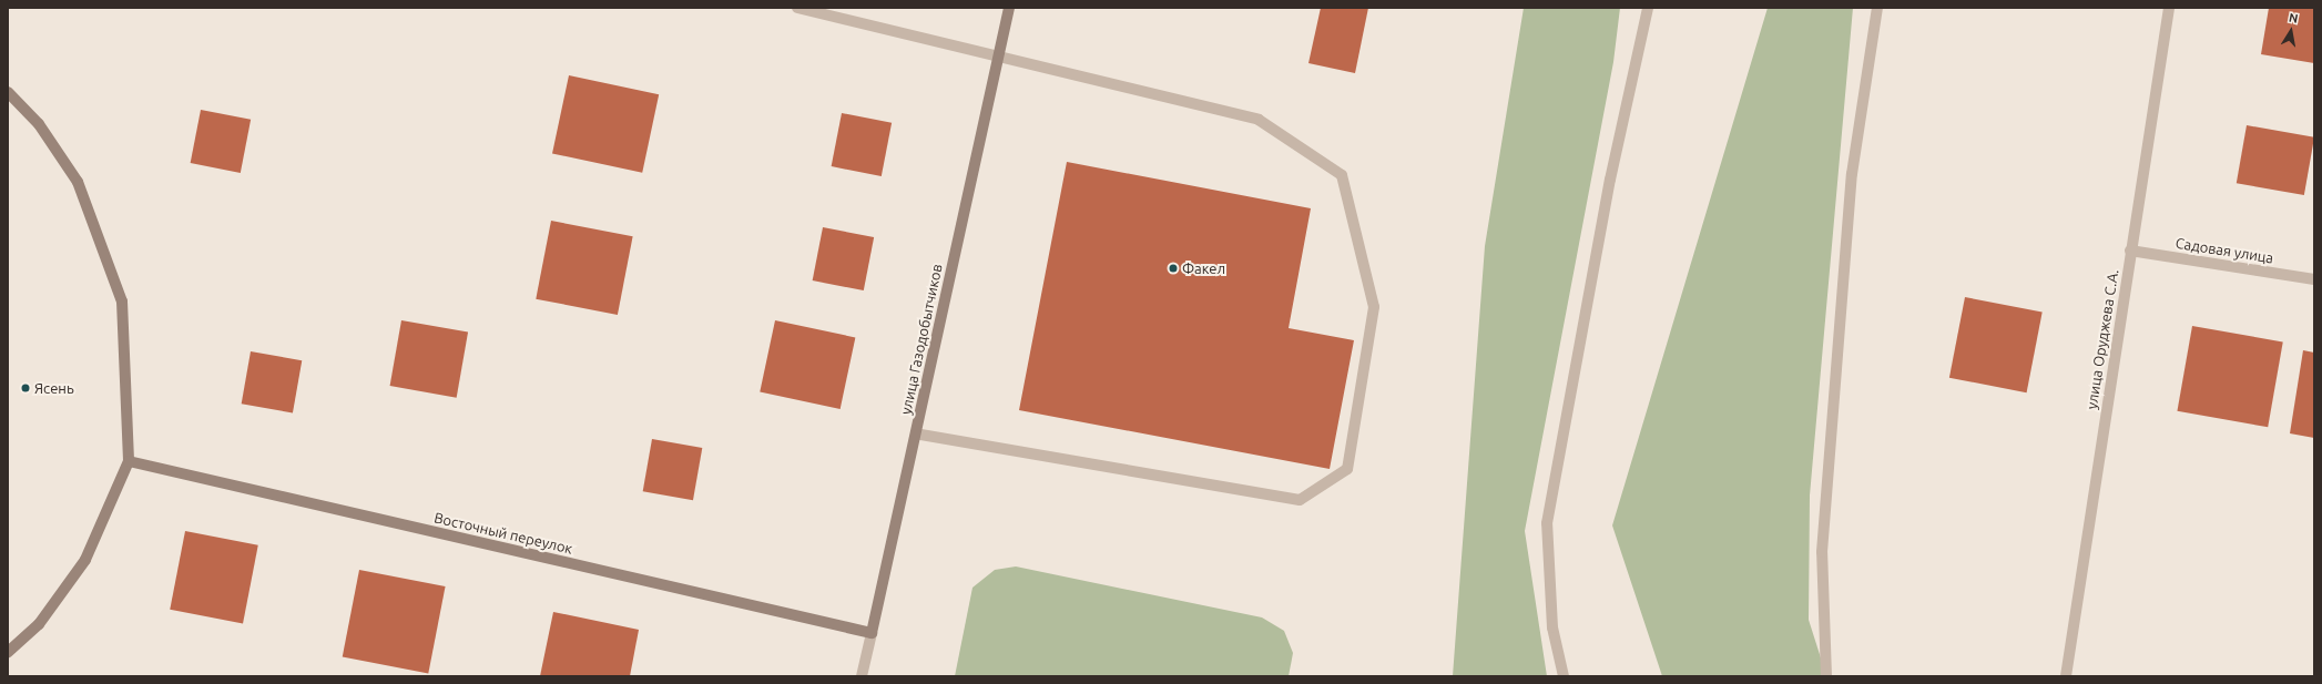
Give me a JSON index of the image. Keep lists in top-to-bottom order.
{
  "streets": {
    "street": [
      "Садовая улица",
      "улица Газодобытчиков",
      "улица Оруджева С.А.",
      "Восточный переулок"
    ]
  },
  "crossings": [
    ["Садовая улица", "улица Оруджева С.А."],
    ["улица Газодобытчиков", "Восточный переулок"]
  ],
  "places": ["Факел", "Ясень"],
  "north": "top"
}
